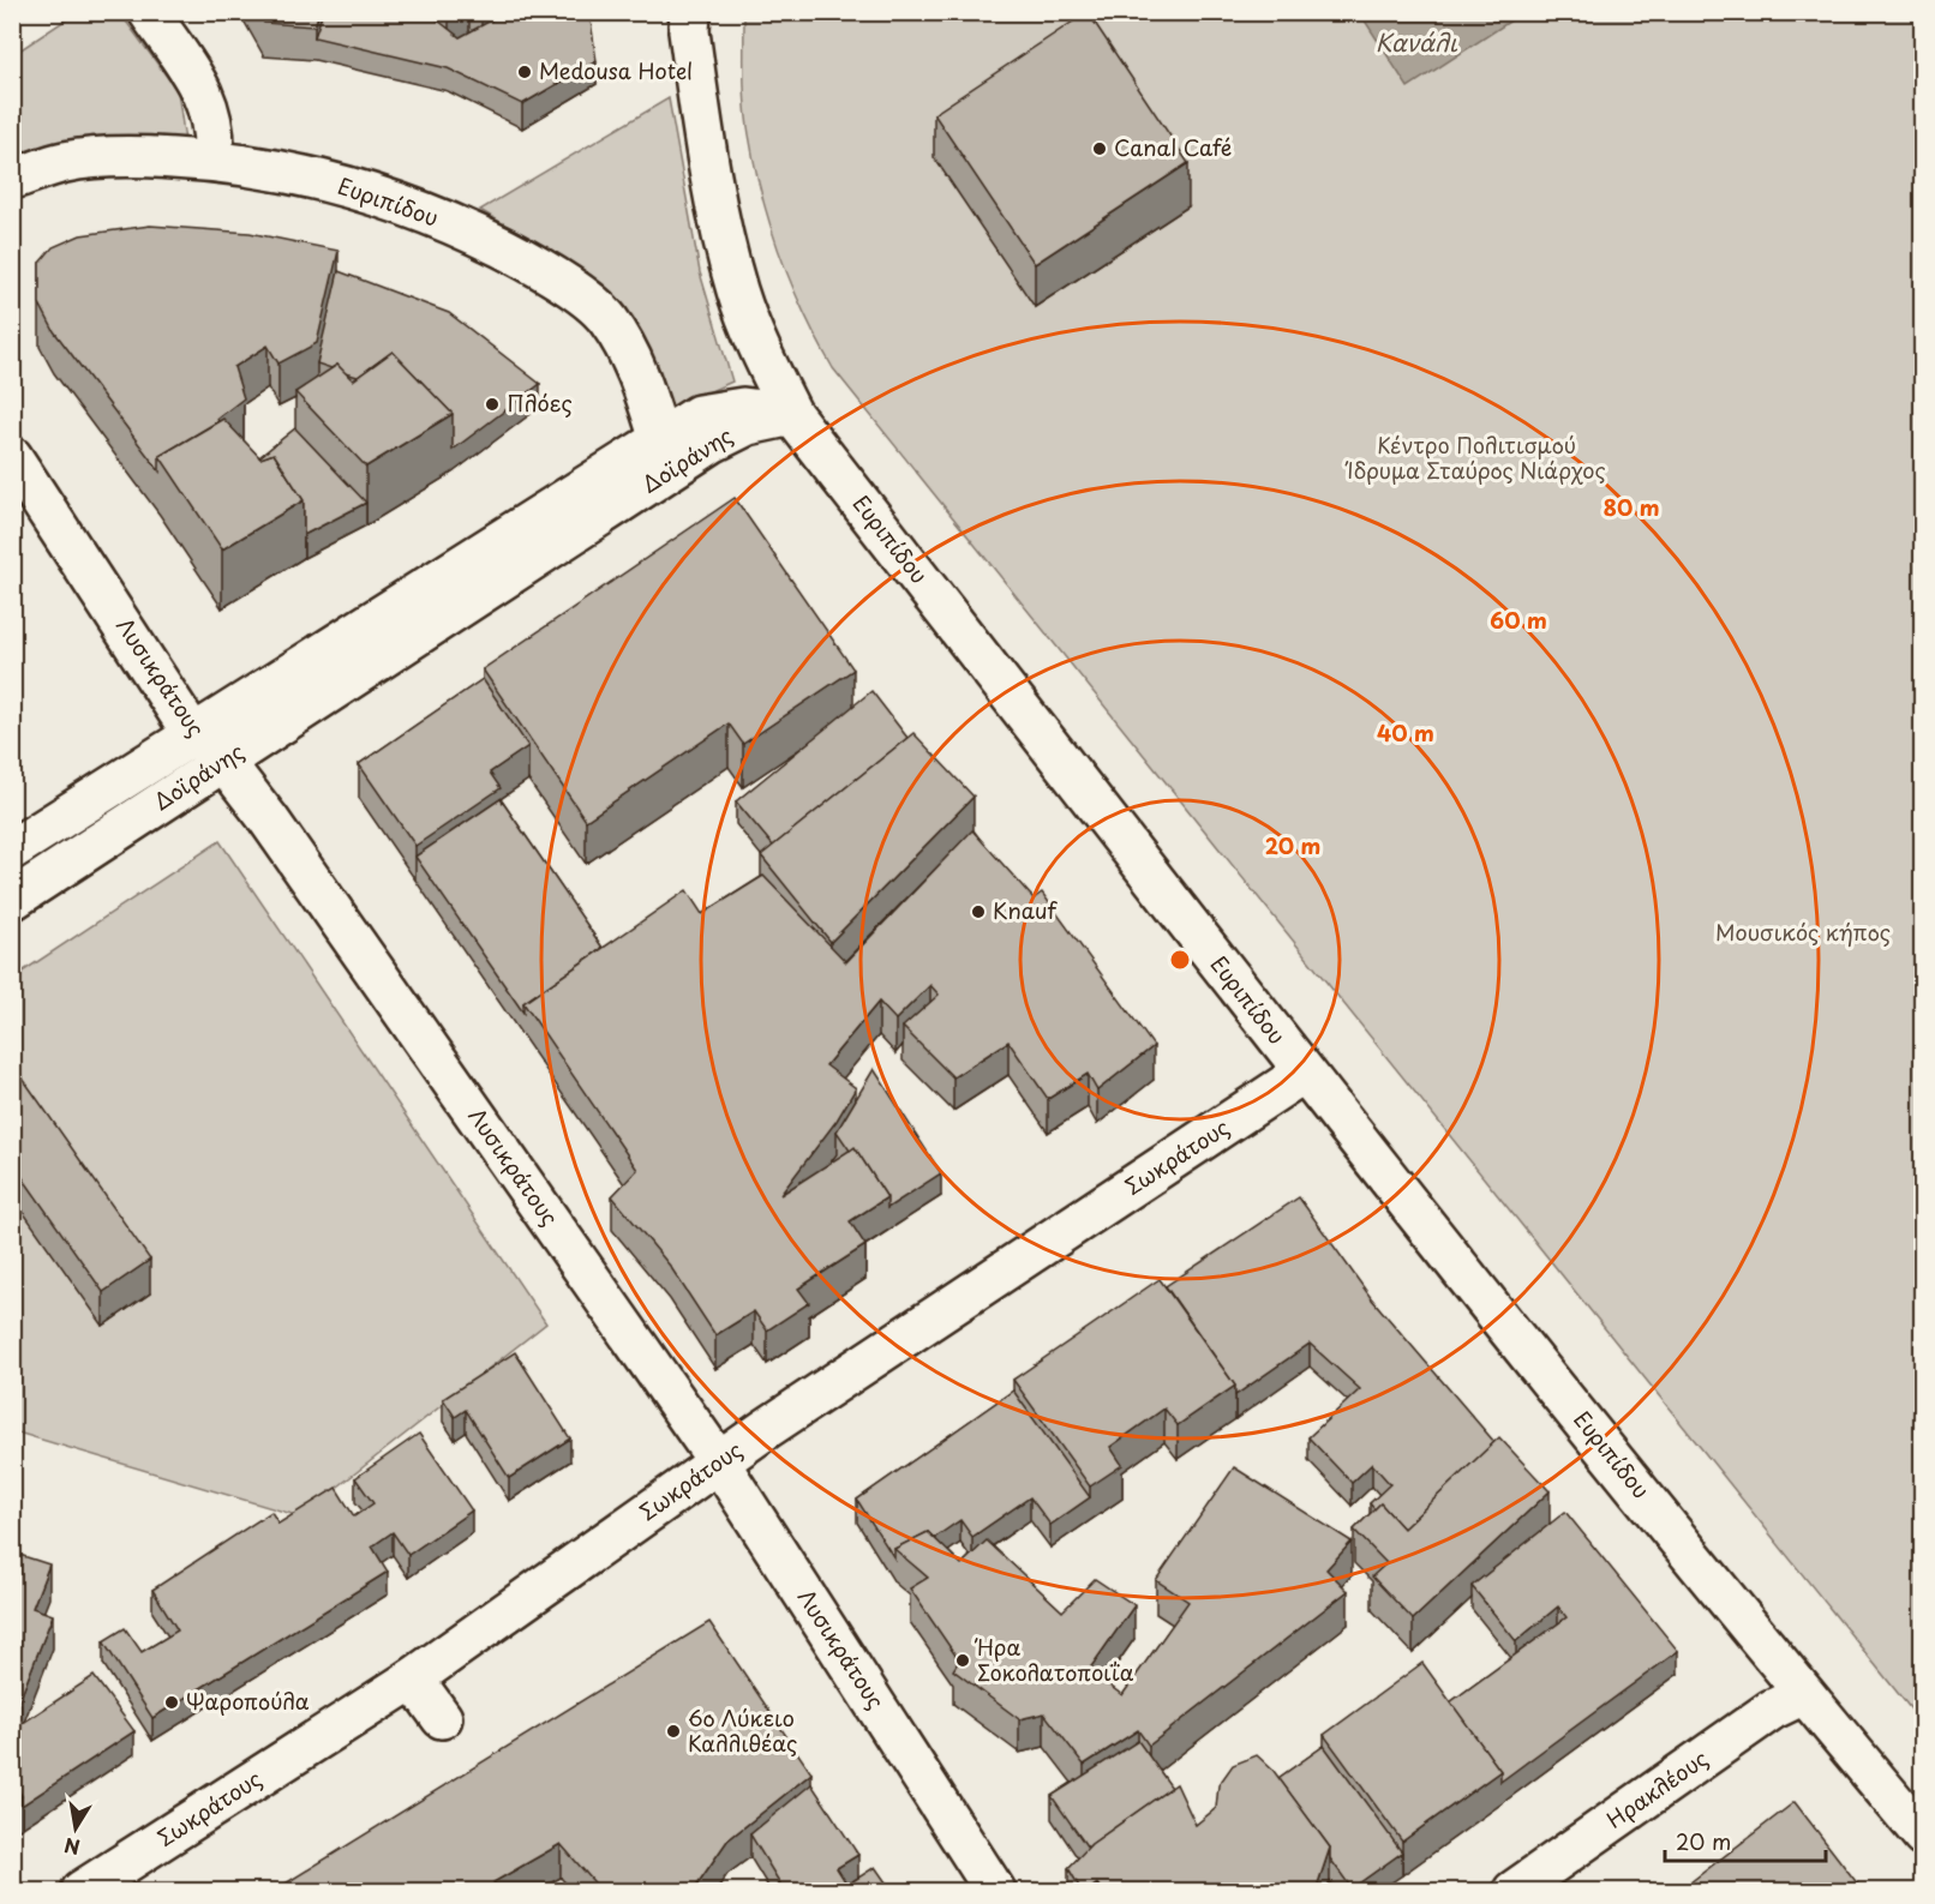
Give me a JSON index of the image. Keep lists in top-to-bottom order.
{
  "streets": {
    "street": [
      "Ευριπίδου",
      "Δοϊράνης",
      "Λυσικράτους",
      "Σωκράτους",
      "Ηρακλέους"
    ]
  },
  "crossings": [
    ["Ευριπίδου", "Δοϊράνης"],
    ["Ευριπίδου", "Σωκράτους"],
    ["Ευριπίδου", "Ηρακλέους"],
    ["Δοϊράνης", "Λυσικράτους"],
    ["Λυσικράτους", "Σωκράτους"]
  ],
  "water": ["Κανάλι"],
  "parks": ["Κέντρο Πολιτισμού Ίδρυμα Σταύρος Νιάρχος", "Μουσικός κήπος"],
  "places": [
    "Medousa Hotel",
    "Canal Café",
    "Πλόες",
    "Knauf",
    "Ήρα Σοκολατοποιΐα",
    "Ψαροπούλα",
    "6ο Λύκειο Καλλιθέας"
  ],
  "scale_bar": "20 m",
  "north": "bottom",
  "rings": [
    "80 m",
    "60 m",
    "40 m",
    "20 m"
  ]
}
